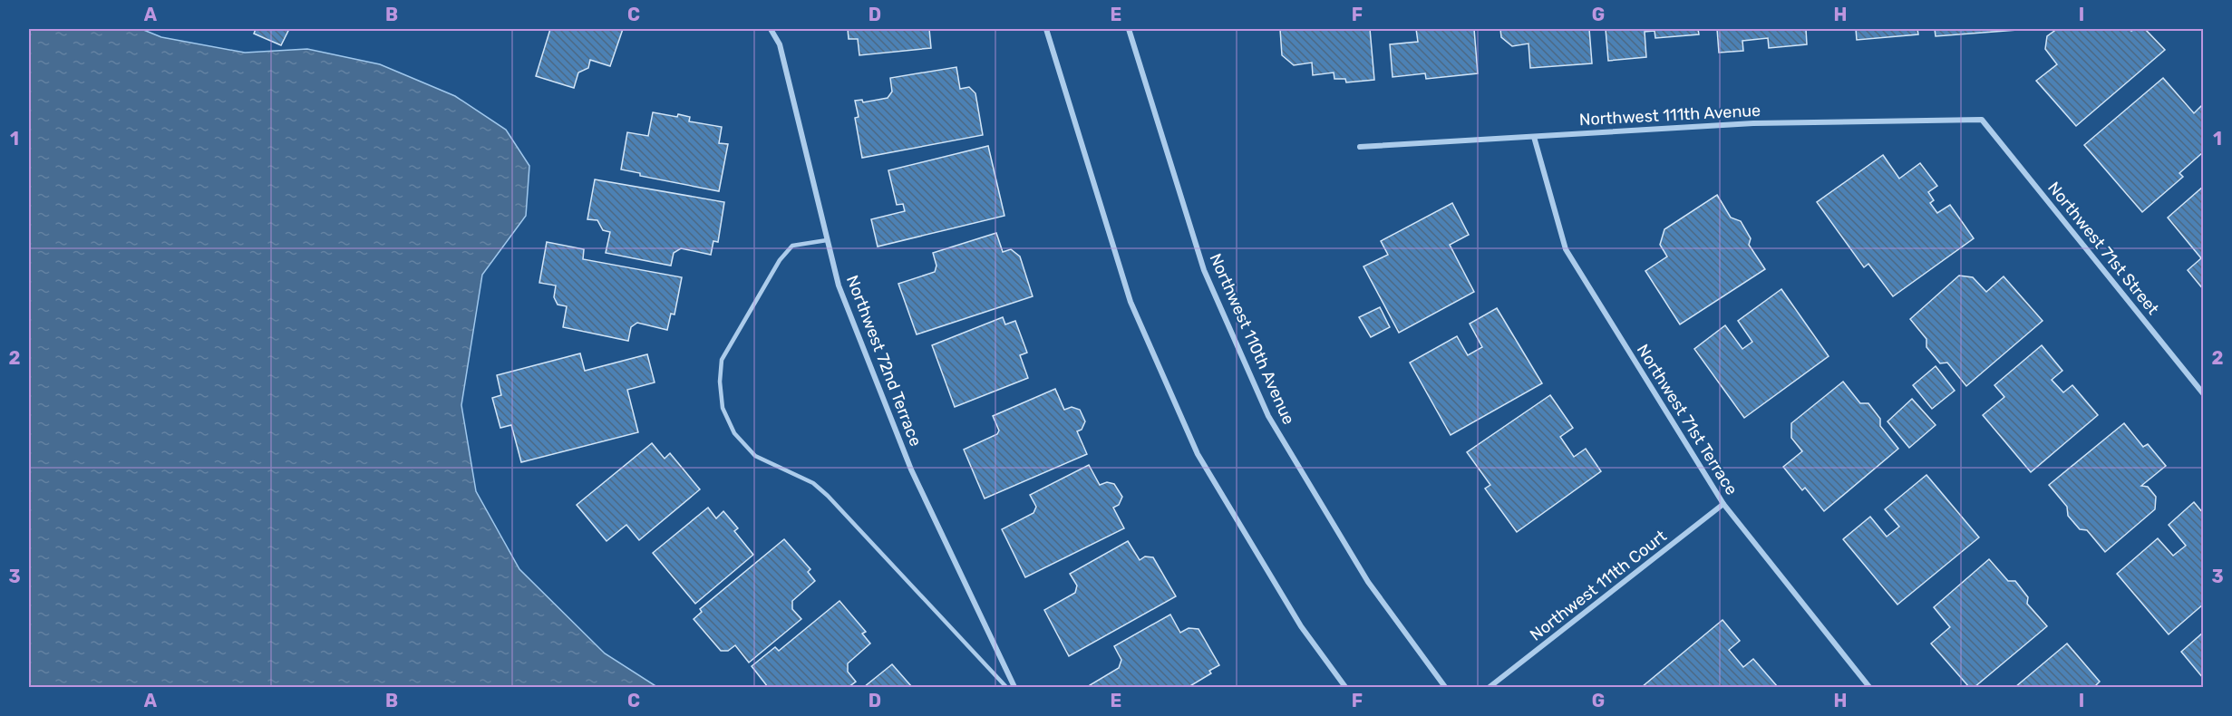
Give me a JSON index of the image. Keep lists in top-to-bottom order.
{
  "streets": {
    "street": [
      "Northwest 111th Avenue",
      "Northwest 71st Street",
      "Northwest 110th Avenue",
      "Northwest 72nd Terrace",
      "Northwest 71st Terrace",
      "Northwest 111th Court"
    ]
  },
  "crossings": [
    ["Northwest 111th Avenue", "Northwest 71st Street"],
    ["Northwest 111th Avenue", "Northwest 71st Terrace"],
    ["Northwest 71st Terrace", "Northwest 111th Court"]
  ],
  "grid": {
    "columns": [
      "A",
      "B",
      "C",
      "D",
      "E",
      "F",
      "G",
      "H",
      "I"
    ],
    "rows": ["1", "2", "3"]
  }
}
